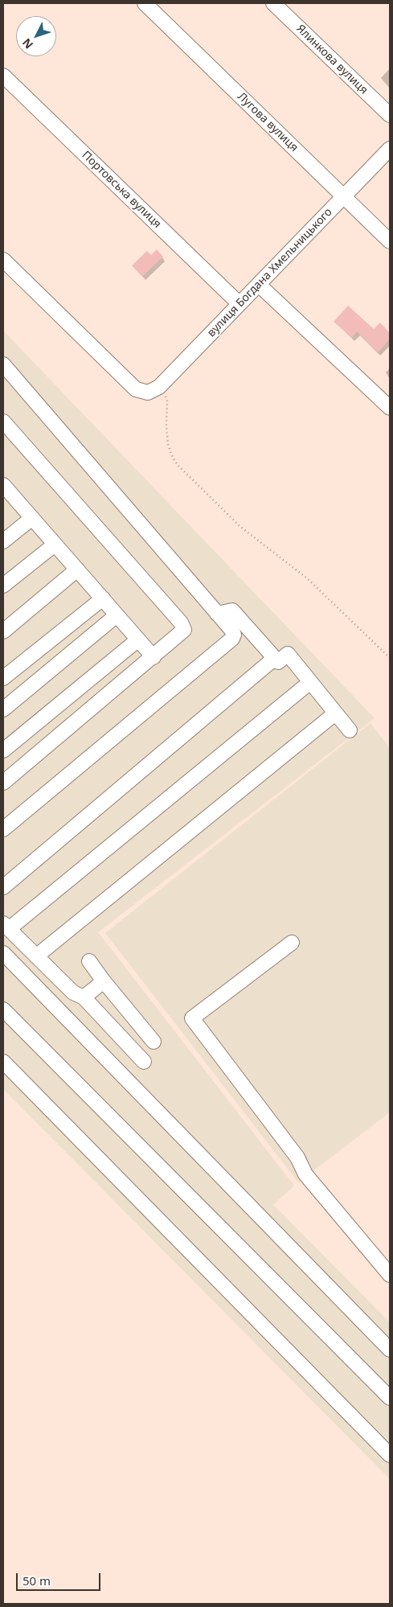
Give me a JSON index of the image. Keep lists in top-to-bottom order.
{
  "streets": {
    "street": [
      "Ялинкова вулиця",
      "Лугова вулиця",
      "Портовська вулиця",
      "вулиця Богдана Хмельницького"
    ]
  },
  "crossings": [
    ["Лугова вулиця", "вулиця Богдана Хмельницького"],
    ["Портовська вулиця", "вулиця Богдана Хмельницького"]
  ],
  "scale_bar": "50 m",
  "north": "bottom left"
}
